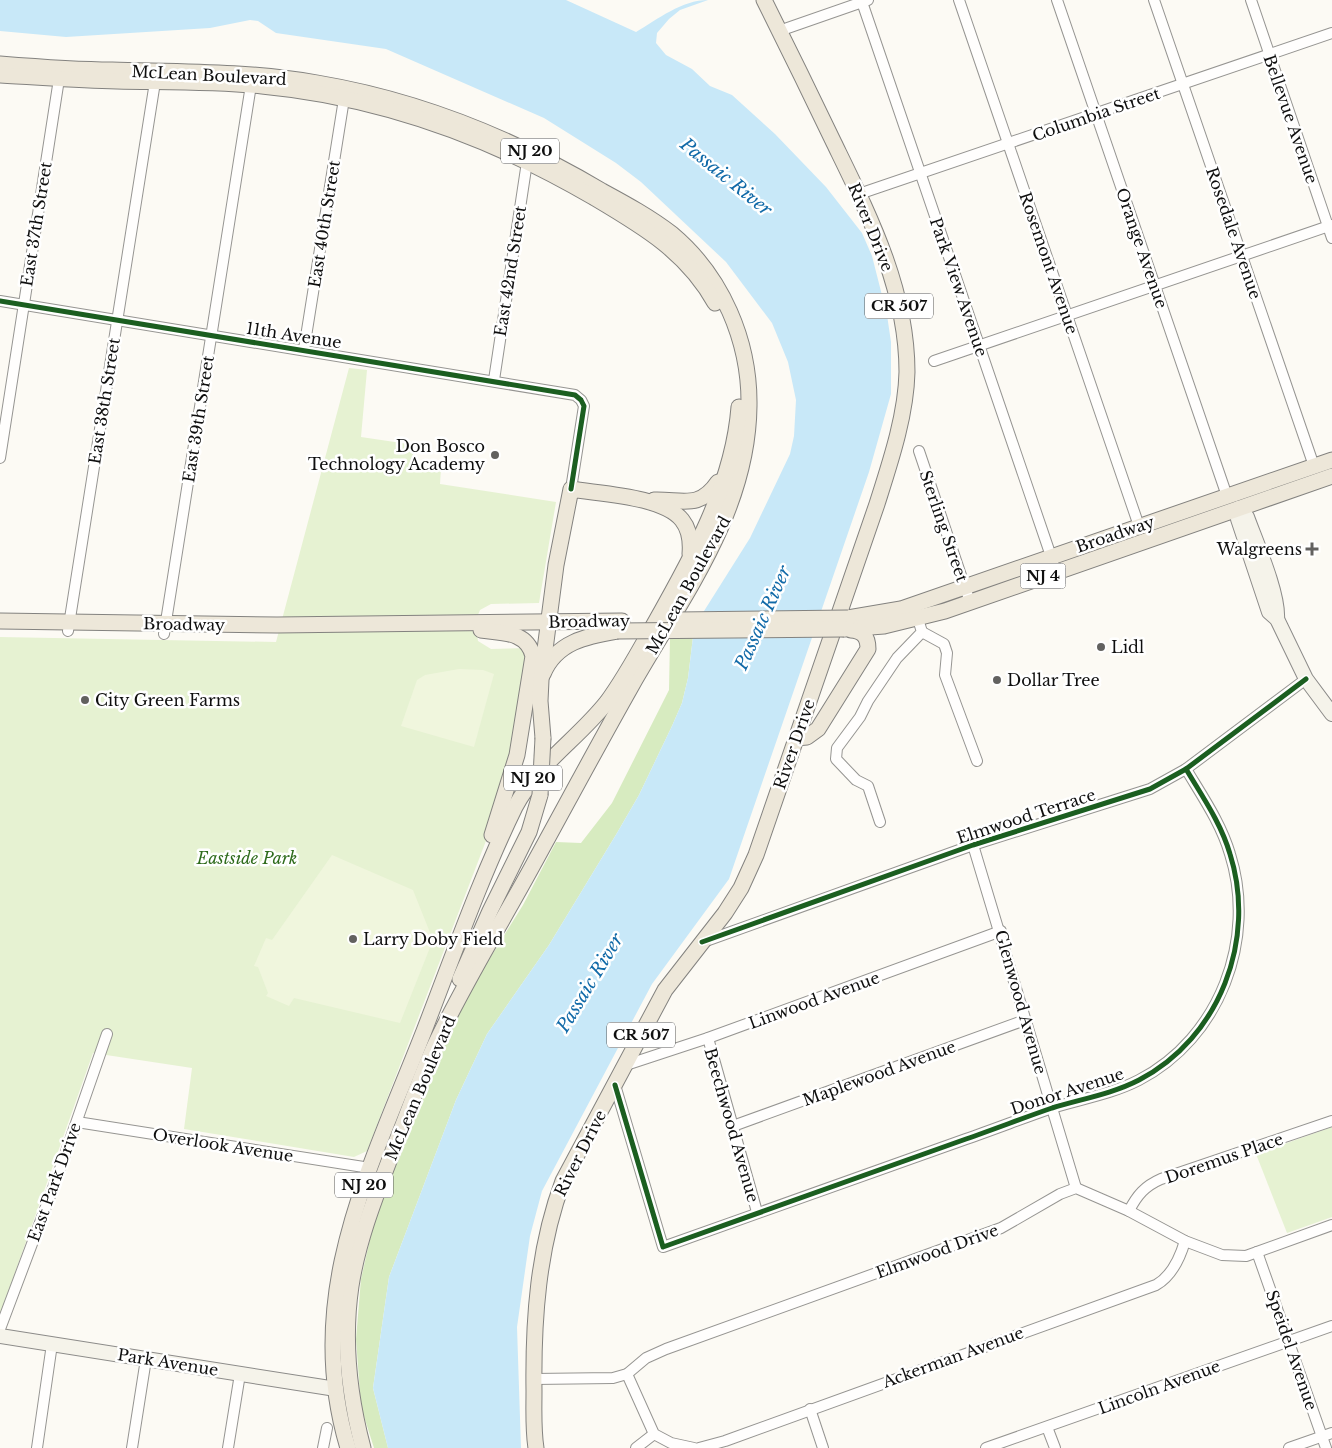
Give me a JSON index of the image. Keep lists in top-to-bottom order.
{
  "streets": {
    "main road": [
      "McLean Boulevard",
      "NJ 20",
      "River Drive",
      "CR 507",
      "Broadway",
      "NJ 4"
    ],
    "street": [
      "Columbia Street",
      "Bellevue Avenue",
      "East 37th Street",
      "East 40th Street",
      "Rosedale Avenue",
      "Orange Avenue",
      "Rosemont Avenue",
      "East 42nd Street",
      "Park View Avenue",
      "11th Avenue",
      "East 38th Street",
      "East 39th Street",
      "Sterling Street",
      "Elmwood Terrace",
      "Linwood Avenue",
      "Glenwood Avenue",
      "Maplewood Avenue",
      "Donor Avenue",
      "Beechwood Avenue",
      "Overlook Avenue",
      "Doremus Place",
      "East Park Drive",
      "Elmwood Drive",
      "Speidel Avenue",
      "Ackerman Avenue",
      "Park Avenue",
      "Lincoln Avenue"
    ]
  },
  "crossings": [
    ["McLean Boulevard", "East 37th Street"],
    ["McLean Boulevard", "East 40th Street"],
    ["McLean Boulevard", "East 42nd Street"],
    ["McLean Boulevard", "East 38th Street"],
    ["McLean Boulevard", "East 39th Street"],
    ["McLean Boulevard", "Overlook Avenue"],
    ["McLean Boulevard", "Park Avenue"],
    ["Columbia Street", "Bellevue Avenue"],
    ["Columbia Street", "River Drive"],
    ["Columbia Street", "Rosedale Avenue"],
    ["Columbia Street", "Orange Avenue"],
    ["Columbia Street", "Rosemont Avenue"],
    ["Columbia Street", "Park View Avenue"],
    ["East 37th Street", "11th Avenue"],
    ["East 40th Street", "11th Avenue"],
    ["River Drive", "CR 507"],
    ["River Drive", "Elmwood Terrace"],
    ["River Drive", "Linwood Avenue"],
    ["River Drive", "Donor Avenue"],
    ["River Drive", "Elmwood Drive"],
    ["Rosedale Avenue", "Broadway"],
    ["Orange Avenue", "Broadway"],
    ["Rosemont Avenue", "Broadway"],
    ["East 42nd Street", "11th Avenue"],
    ["Park View Avenue", "Broadway"],
    ["11th Avenue", "East 38th Street"],
    ["11th Avenue", "East 39th Street"],
    ["East 38th Street", "Broadway"],
    ["East 39th Street", "Broadway"],
    ["Sterling Street", "Broadway"],
    ["Elmwood Terrace", "Glenwood Avenue"],
    ["Elmwood Terrace", "Donor Avenue"],
    ["Linwood Avenue", "Glenwood Avenue"],
    ["Linwood Avenue", "Beechwood Avenue"],
    ["Glenwood Avenue", "Maplewood Avenue"],
    ["Glenwood Avenue", "Donor Avenue"],
    ["Glenwood Avenue", "Elmwood Drive"],
    ["Maplewood Avenue", "Beechwood Avenue"],
    ["Donor Avenue", "Beechwood Avenue"],
    ["Overlook Avenue", "East Park Drive"],
    ["Speidel Avenue", "Lincoln Avenue"]
  ],
  "water": ["Passaic River"],
  "parks": ["Eastside Park"],
  "places": {
    "other": [
      "Don Bosco Technology Academy",
      "Lidl",
      "Dollar Tree",
      "City Green Farms",
      "Larry Doby Field"
    ],
    "health": ["Walgreens"]
  }
}
